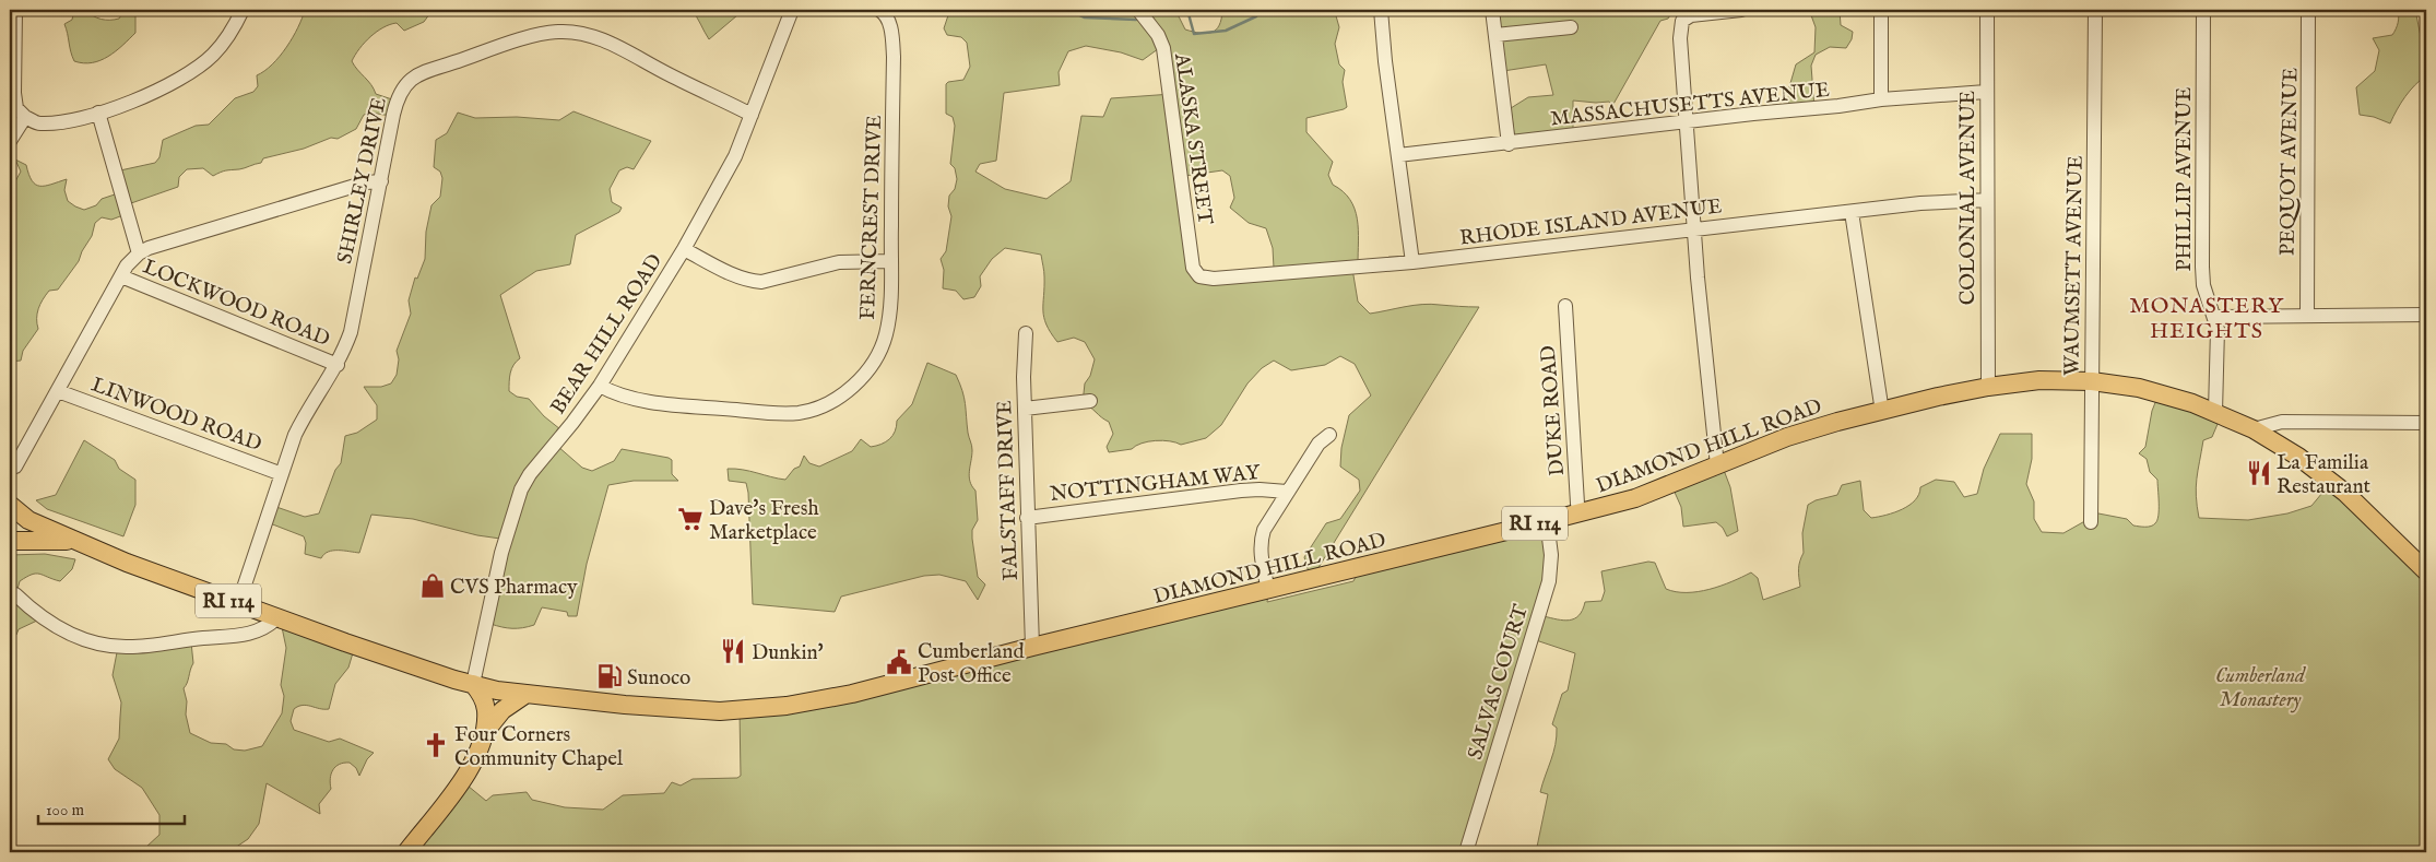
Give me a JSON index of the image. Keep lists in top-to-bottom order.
{
  "streets": {
    "main road": ["DIAMOND HILL ROAD", "RI 114"],
    "street": [
      "MASSACHUSETTS AVENUE",
      "ALASKA STREET",
      "PEQUOT AVENUE",
      "PHILLIP AVENUE",
      "SHIRLEY DRIVE",
      "COLONIAL AVENUE",
      "FERNCREST DRIVE",
      "RHODE ISLAND AVENUE",
      "WAUMSETT AVENUE",
      "LOCKWOOD ROAD",
      "BEAR HILL ROAD",
      "DUKE ROAD",
      "LINWOOD ROAD",
      "NOTTINGHAM WAY",
      "FALSTAFF DRIVE",
      "SALVAS COURT"
    ]
  },
  "crossings": [
    ["MASSACHUSETTS AVENUE", "COLONIAL AVENUE"],
    ["ALASKA STREET", "RHODE ISLAND AVENUE"],
    ["PHILLIP AVENUE", "DIAMOND HILL ROAD"],
    ["SHIRLEY DRIVE", "LOCKWOOD ROAD"],
    ["SHIRLEY DRIVE", "BEAR HILL ROAD"],
    ["SHIRLEY DRIVE", "LINWOOD ROAD"],
    ["SHIRLEY DRIVE", "DIAMOND HILL ROAD"],
    ["COLONIAL AVENUE", "RHODE ISLAND AVENUE"],
    ["COLONIAL AVENUE", "DIAMOND HILL ROAD"],
    ["FERNCREST DRIVE", "BEAR HILL ROAD"],
    ["WAUMSETT AVENUE", "DIAMOND HILL ROAD"],
    ["BEAR HILL ROAD", "DIAMOND HILL ROAD"],
    ["DUKE ROAD", "DIAMOND HILL ROAD"],
    ["DIAMOND HILL ROAD", "FALSTAFF DRIVE"],
    ["DIAMOND HILL ROAD", "SALVAS COURT"],
    ["NOTTINGHAM WAY", "FALSTAFF DRIVE"]
  ],
  "districts": ["MONASTERY HEIGHTS"],
  "parks": ["Cumberland Monastery"],
  "places": {
    "restaurant": ["La Familia Restaurant", "Dunkin'"],
    "supermarket": ["Dave's Fresh Marketplace"],
    "shop": ["CVS Pharmacy"],
    "public building": ["Cumberland Post Office"],
    "fuel station": ["Sunoco"],
    "church": ["Four Corners Community Chapel"]
  },
  "scale_bar": "100 m"
}
